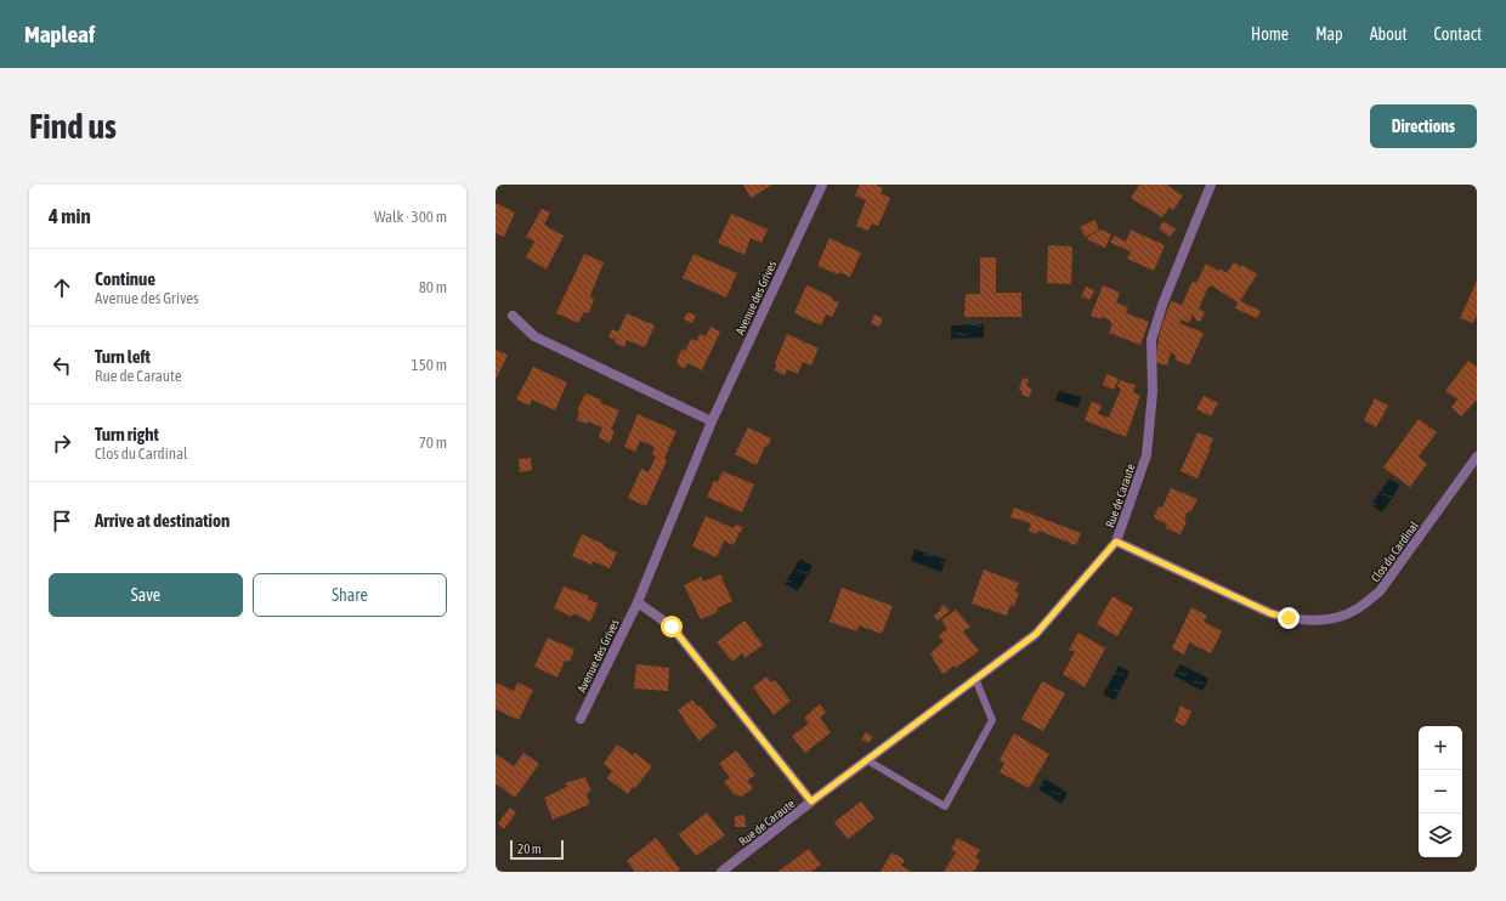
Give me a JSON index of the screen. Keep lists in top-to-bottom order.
{
  "streets": {
    "street": ["Avenue des Grives", "Rue de Caraute", "Clos du Cardinal"]
  },
  "crossings": [
    ["Rue de Caraute", "Clos du Cardinal"]
  ],
  "scale_bar": "20 m",
  "page": {
    "header": "Mapleaf",
    "nav": [
      "Home",
      "Map",
      "About",
      "Contact"
    ],
    "buttons": [
      "Directions",
      ["Save", "Share"]
    ],
    "title": "Find us",
    "heading": ["4 min", "Walk · 300 m"],
    "list": [
      ["Continue", "Avenue des Grives", "80 m"],
      ["Turn left", "Rue de Caraute", "150 m"],
      ["Turn right", "Clos du Cardinal", "70 m"],
      "Arrive at destination"
    ],
    "map_buttons": ["+", "−"],
    "scale": "20 m"
  }
}
